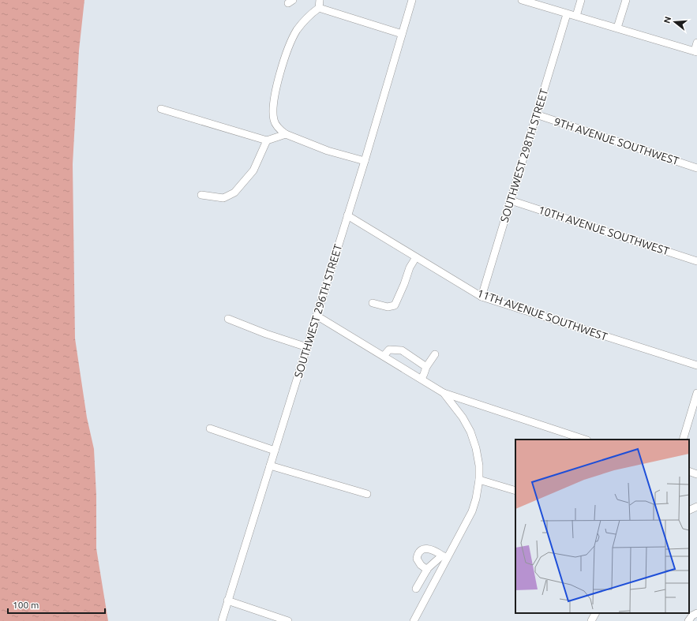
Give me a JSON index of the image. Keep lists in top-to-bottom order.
{
  "streets": {
    "street": [
      "9TH AVENUE SOUTHWEST",
      "SOUTHWEST 298TH STREET",
      "10TH AVENUE SOUTHWEST",
      "SOUTHWEST 296TH STREET",
      "11TH AVENUE SOUTHWEST"
    ]
  },
  "crossings": [
    ["9TH AVENUE SOUTHWEST", "SOUTHWEST 298TH STREET"],
    ["SOUTHWEST 298TH STREET", "10TH AVENUE SOUTHWEST"],
    ["SOUTHWEST 298TH STREET", "11TH AVENUE SOUTHWEST"],
    ["SOUTHWEST 296TH STREET", "11TH AVENUE SOUTHWEST"]
  ],
  "scale_bar": "100 m",
  "north": "left"
}
